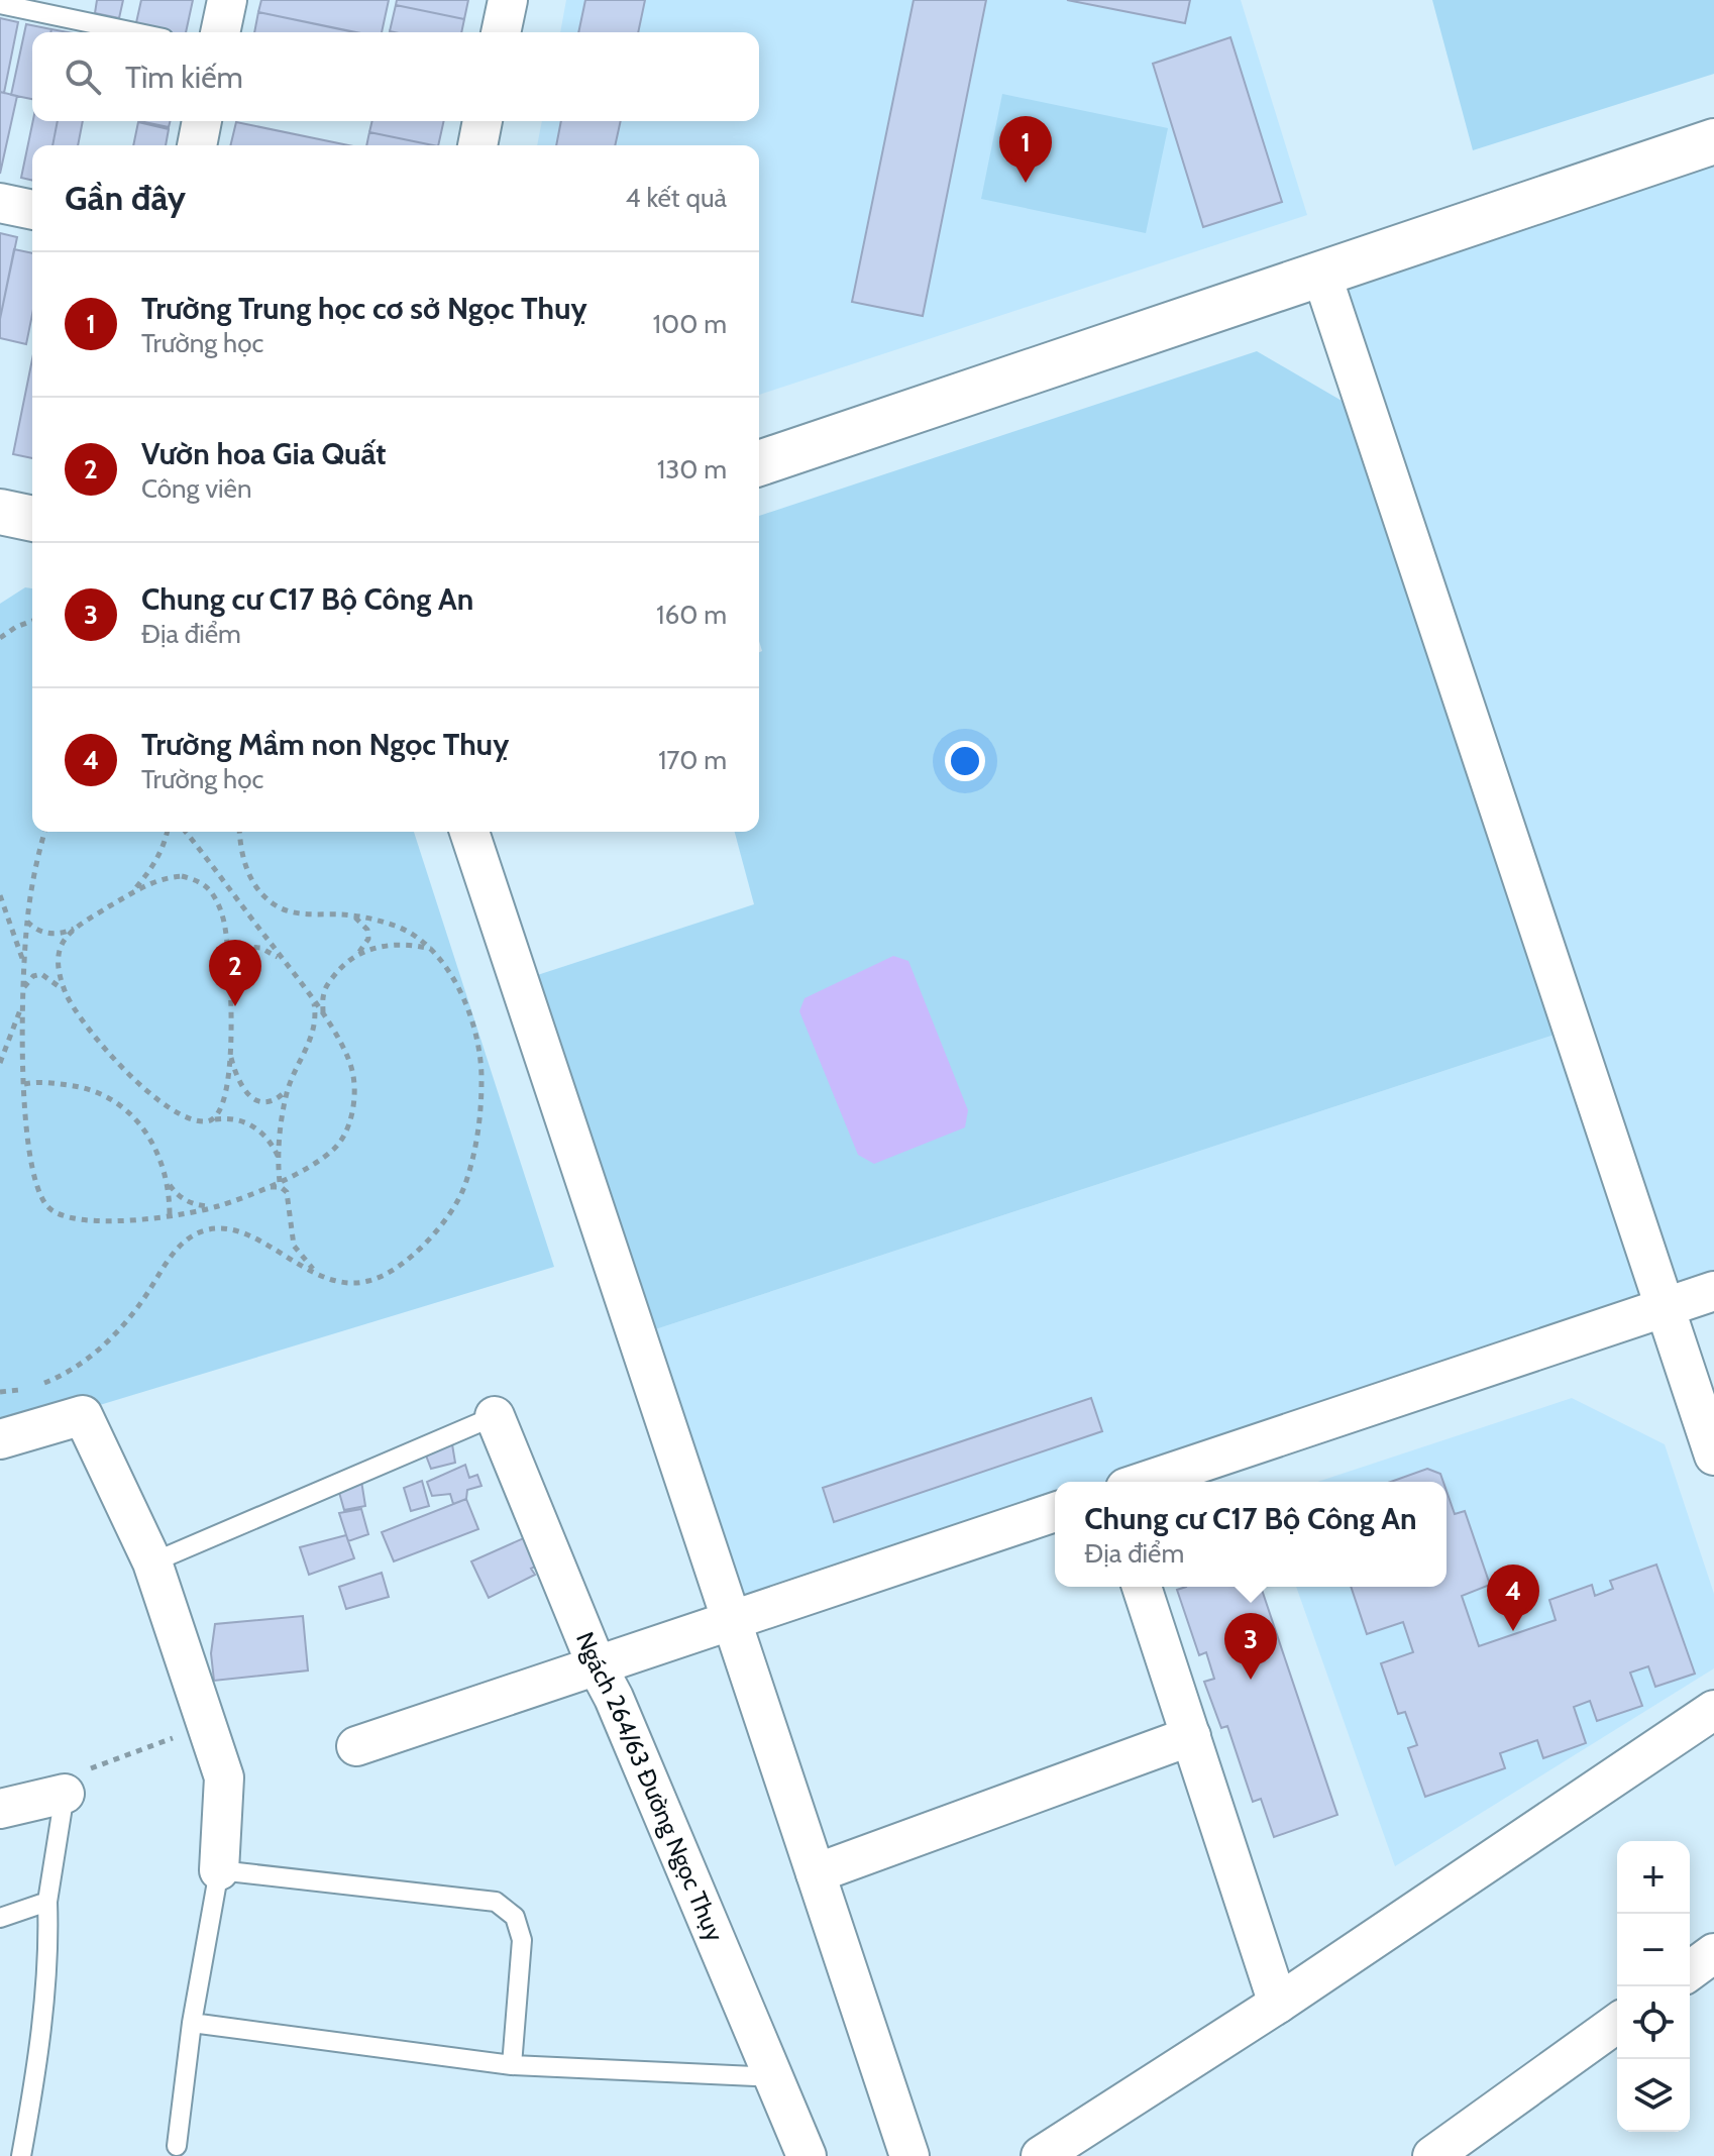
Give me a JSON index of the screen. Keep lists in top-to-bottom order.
{
  "streets": {
    "street": ["Ngách 264/63 Đường Ngọc Thụy"]
  },
  "page": {
    "search": "Tìm kiếm",
    "pins": [
      "1",
      "2",
      "4",
      "3"
    ],
    "heading": ["Gần đây", "4 kết quả"],
    "list": [
      {
        "mark": "1",
        "name": "Trường Trung học cơ sở Ngọc Thuỵ",
        "note": "Trường học",
        "value": "100 m"
      },
      {
        "mark": "2",
        "name": "Vườn hoa Gia Quất",
        "note": "Công viên",
        "value": "130 m"
      },
      {
        "mark": "3",
        "name": "Chung cư C17 Bộ Công An",
        "note": "Địa điểm",
        "value": "160 m"
      },
      {
        "mark": "4",
        "name": "Trường Mầm non Ngọc Thuỵ",
        "note": "Trường học",
        "value": "170 m"
      }
    ],
    "popup": ["Chung cư C17 Bộ Công An", "Địa điểm"],
    "map_buttons": ["+", "−"]
  }
}
